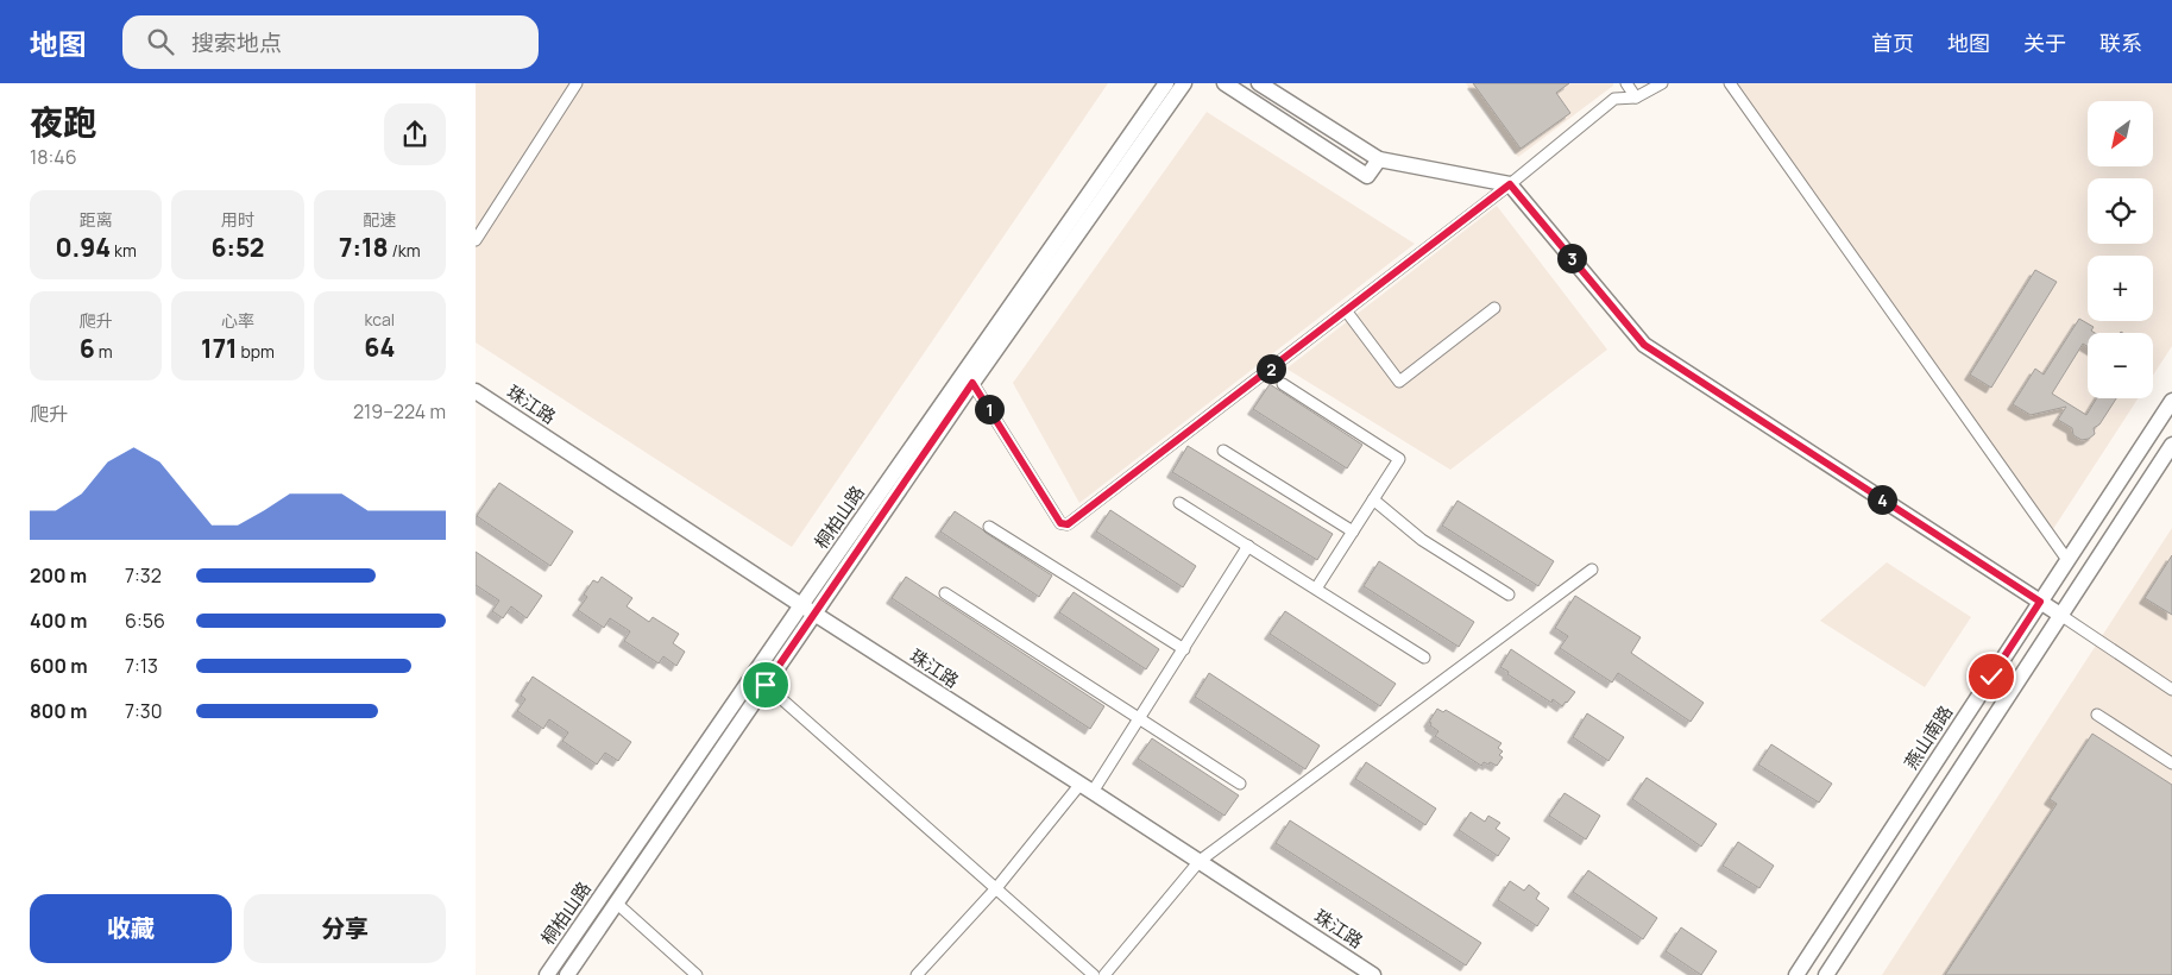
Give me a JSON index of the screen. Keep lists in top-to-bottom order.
{
  "streets": {
    "street": ["珠江路", "桐柏山路", "燕山南路"]
  },
  "crossings": [
    ["珠江路", "桐柏山路"]
  ],
  "north": "bottom left",
  "page": {
    "header": "地图",
    "search": "搜索地点",
    "nav": [
      "首页",
      "地图",
      "关于",
      "联系"
    ],
    "heading": ["夜跑", "18:46"],
    "map_buttons": ["+", "−"],
    "stats": [
      ["距离", "0.94 km"],
      ["用时", "6:52"],
      ["配速", "7:18 /km"],
      ["爬升", "6 m"],
      ["心率", "171 bpm"],
      ["kcal", "64"]
    ],
    "pins": [
      "3",
      "2",
      "1",
      "4"
    ],
    "chart": ["爬升", "219–224 m"],
    "list": [
      {
        "name": "200 m",
        "note": "7:32"
      },
      {
        "name": "400 m",
        "note": "6:56"
      },
      {
        "name": "600 m",
        "note": "7:13"
      },
      {
        "name": "800 m",
        "note": "7:30"
      }
    ],
    "buttons": ["收藏", "分享"]
  }
}
